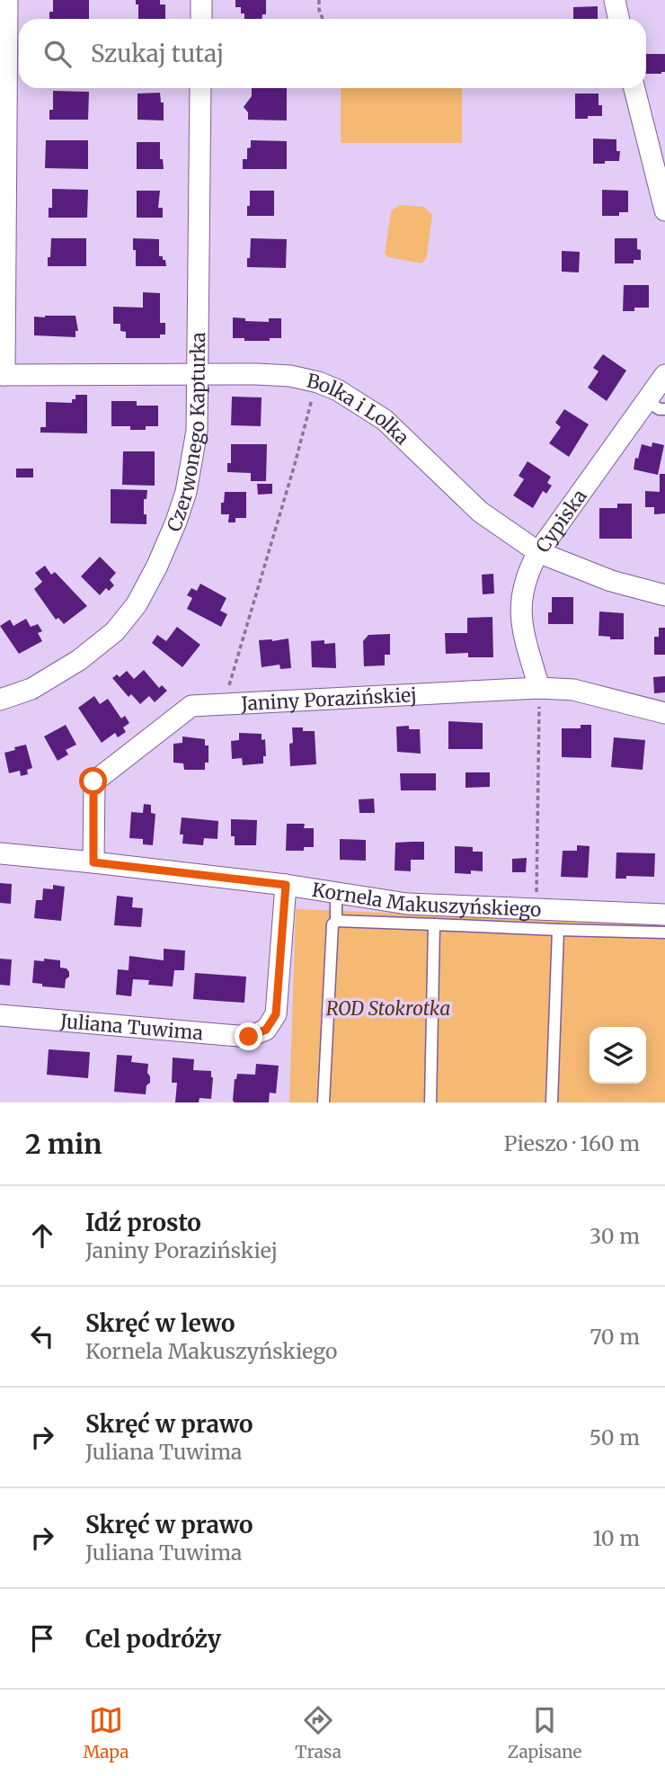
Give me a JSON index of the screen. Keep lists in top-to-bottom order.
{
  "streets": {
    "street": [
      "Bolka i Lolka",
      "Czerwonego Kapturka",
      "Cypiska",
      "Janiny Porazińskiej",
      "Kornela Makuszyńskiego",
      "Juliana Tuwima"
    ]
  },
  "crossings": [
    ["Bolka i Lolka", "Czerwonego Kapturka"],
    ["Bolka i Lolka", "Cypiska"],
    ["Cypiska", "Janiny Porazińskiej"],
    ["Janiny Porazińskiej", "Kornela Makuszyńskiego"],
    ["Kornela Makuszyńskiego", "Juliana Tuwima"]
  ],
  "parks": ["ROD Stokrotka"],
  "page": {
    "search": "Szukaj tutaj",
    "heading": ["2 min", "Pieszo · 160 m"],
    "list": [
      ["Idź prosto", "Janiny Porazińskiej", "30 m"],
      ["Skręć w lewo", "Kornela Makuszyńskiego", "70 m"],
      ["Skręć w prawo", "Juliana Tuwima", "50 m"],
      ["Skręć w prawo", "Juliana Tuwima", "10 m"],
      "Cel podróży"
    ],
    "nav": ["Mapa", "Trasa", "Zapisane"]
  }
}
